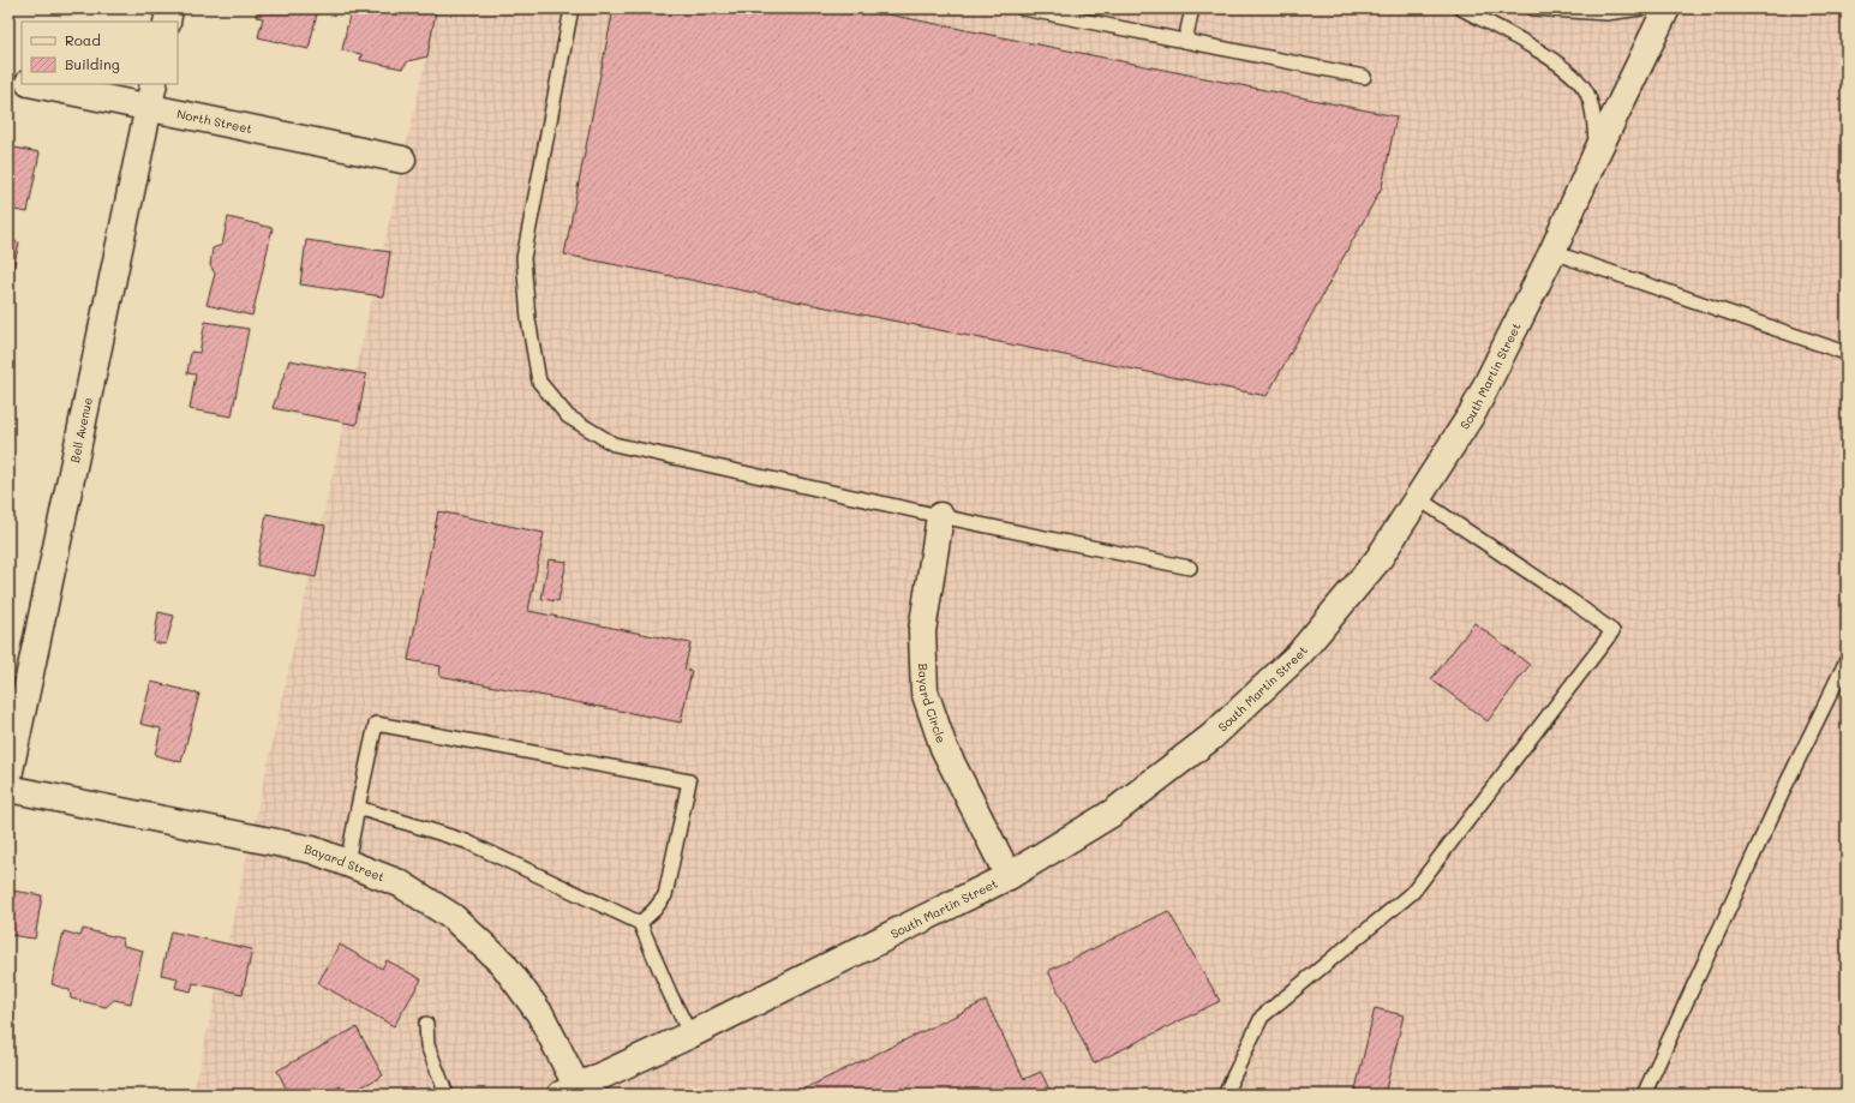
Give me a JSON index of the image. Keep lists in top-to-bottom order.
{
  "streets": {
    "street": [
      "North Street",
      "South Martin Street",
      "Bell Avenue",
      "Bayard Circle",
      "Bayard Street"
    ]
  },
  "crossings": [
    ["North Street", "Bell Avenue"],
    ["South Martin Street", "Bayard Circle"],
    ["South Martin Street", "Bayard Street"]
  ],
  "legend": ["Road", "Building"]
}
